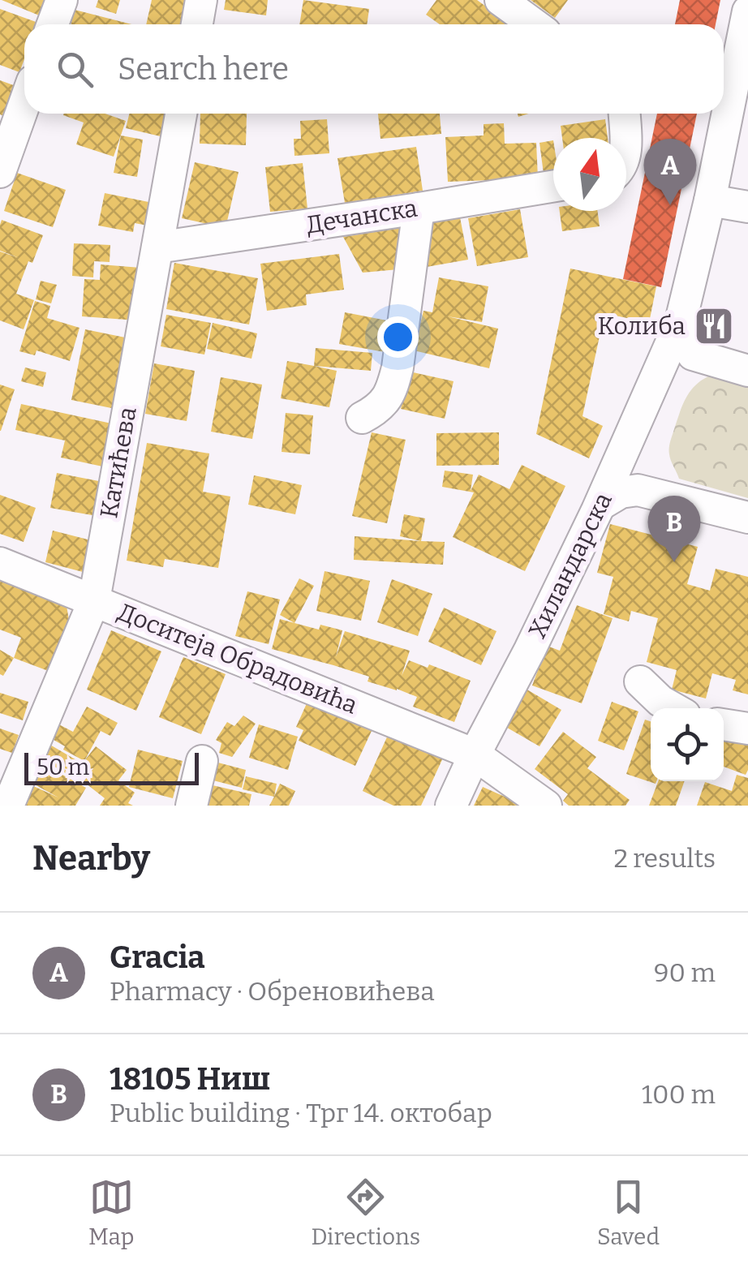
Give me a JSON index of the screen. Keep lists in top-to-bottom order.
{
  "streets": {
    "street": [
      "Дечанска",
      "Катићева",
      "Хиландарска",
      "Доситеја Обрадовића"
    ]
  },
  "crossings": [
    ["Дечанска", "Катићева"],
    ["Катићева", "Доситеја Обрадовића"],
    ["Хиландарска", "Доситеја Обрадовића"]
  ],
  "places": {
    "restaurant": ["Колиба"]
  },
  "scale_bar": "50 m",
  "north": "top",
  "page": {
    "search": "Search here",
    "pins": ["A", "B"],
    "scale": "50 m",
    "heading": ["Nearby", "2 results"],
    "list": [
      {
        "mark": "A",
        "name": "Gracia",
        "note": "Pharmacy · Обреновићева",
        "value": "90 m"
      },
      {
        "mark": "B",
        "name": "18105 Ниш",
        "note": "Public building · Трг 14. октобар",
        "value": "100 m"
      }
    ],
    "nav": ["Map", "Directions", "Saved"]
  }
}
